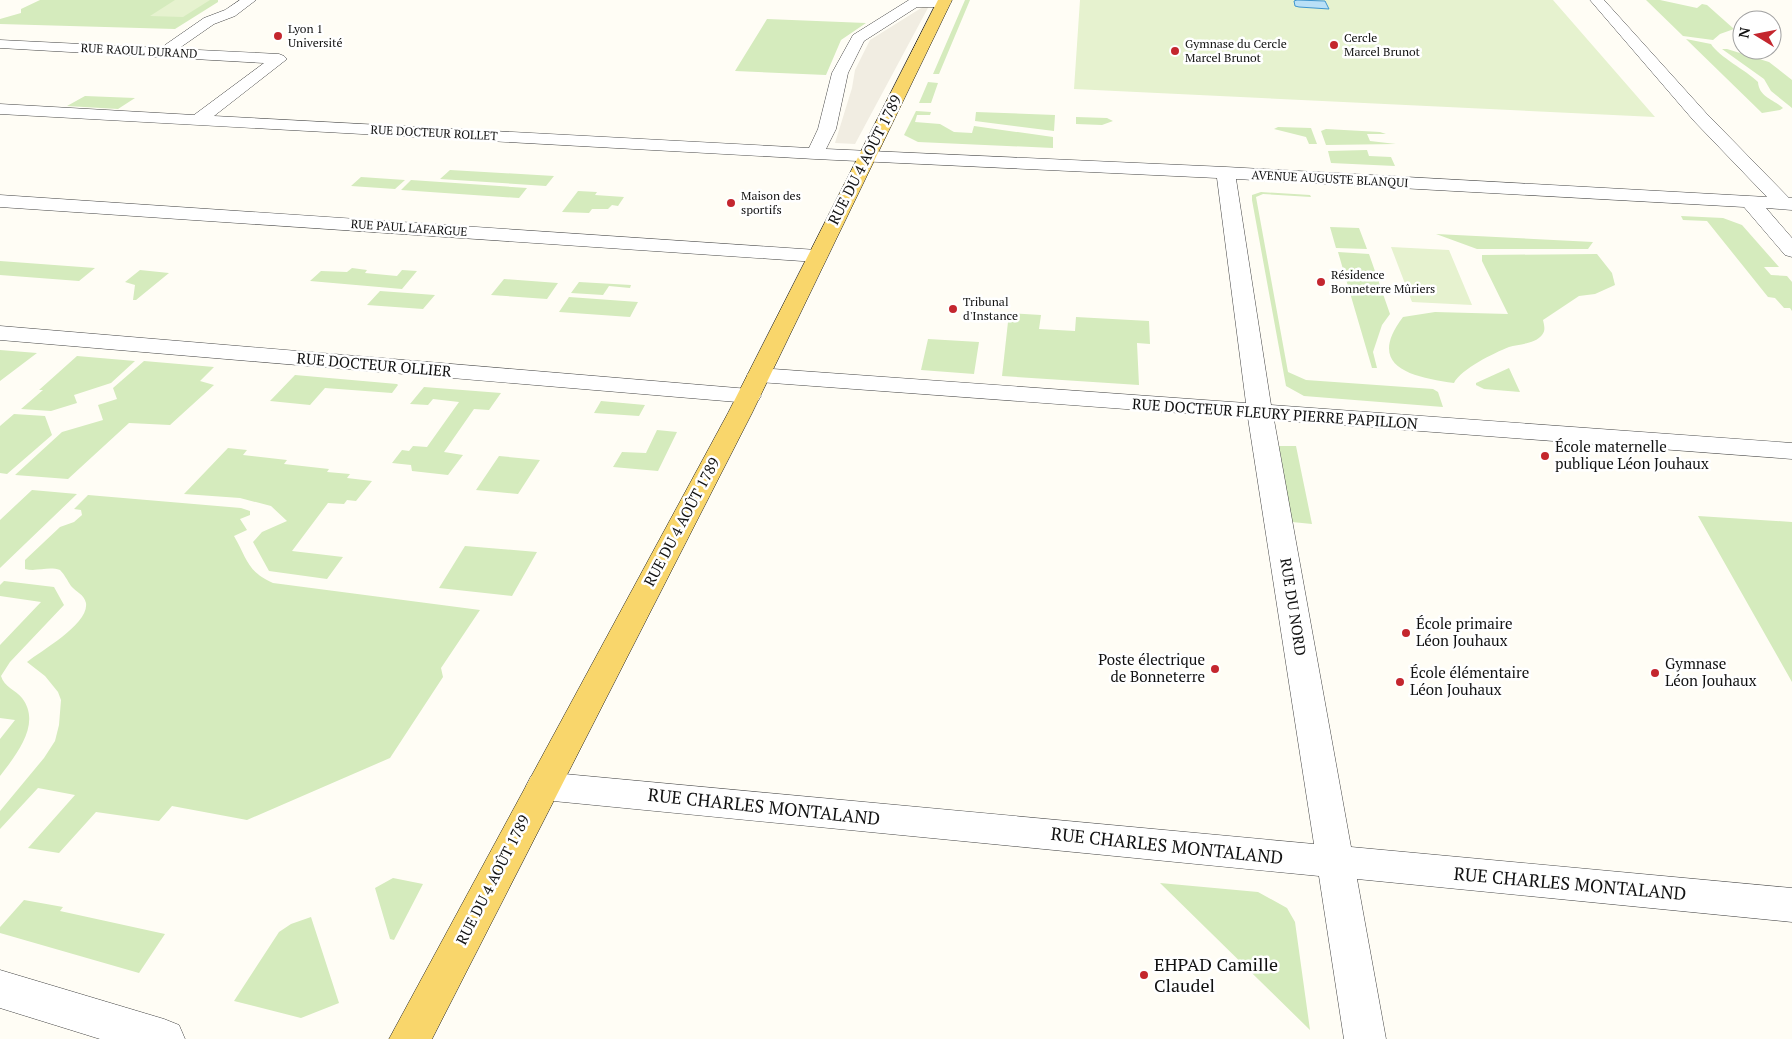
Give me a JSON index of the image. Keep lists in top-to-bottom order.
{
  "streets": {
    "main road": ["RUE DU 4 AOÛT 1789"],
    "street": [
      "RUE RAOUL DURAND",
      "RUE DOCTEUR ROLLET",
      "AVENUE AUGUSTE BLANQUI",
      "RUE PAUL LAFARGUE",
      "RUE DOCTEUR OLLIER",
      "RUE DOCTEUR FLEURY PIERRE PAPILLON",
      "RUE DU NORD",
      "RUE CHARLES MONTALAND"
    ]
  },
  "crossings": [
    ["RUE RAOUL DURAND", "RUE DOCTEUR ROLLET"],
    ["RUE DOCTEUR ROLLET", "RUE DU 4 AOÛT 1789"],
    ["RUE DOCTEUR ROLLET", "AVENUE AUGUSTE BLANQUI"],
    ["RUE DU 4 AOÛT 1789", "AVENUE AUGUSTE BLANQUI"],
    ["RUE DU 4 AOÛT 1789", "RUE PAUL LAFARGUE"],
    ["RUE DU 4 AOÛT 1789", "RUE DOCTEUR OLLIER"],
    ["RUE DU 4 AOÛT 1789", "RUE DOCTEUR FLEURY PIERRE PAPILLON"],
    ["RUE DU 4 AOÛT 1789", "RUE CHARLES MONTALAND"],
    ["AVENUE AUGUSTE BLANQUI", "RUE DU NORD"],
    ["RUE DOCTEUR OLLIER", "RUE DOCTEUR FLEURY PIERRE PAPILLON"],
    ["RUE DOCTEUR FLEURY PIERRE PAPILLON", "RUE DU NORD"],
    ["RUE DU NORD", "RUE CHARLES MONTALAND"]
  ],
  "places": [
    "Lyon 1 Université",
    "Cercle Marcel Brunot",
    "Gymnase du Cercle Marcel Brunot",
    "Maison des sportifs",
    "Résidence Bonneterre Mûriers",
    "Tribunal d'Instance",
    "École maternelle publique Léon Jouhaux",
    "École primaire Léon Jouhaux",
    "Poste électrique de Bonneterre",
    "Gymnase Léon Jouhaux",
    "École élémentaire Léon Jouhaux",
    "EHPAD Camille Claudel"
  ],
  "north": "left"
}
